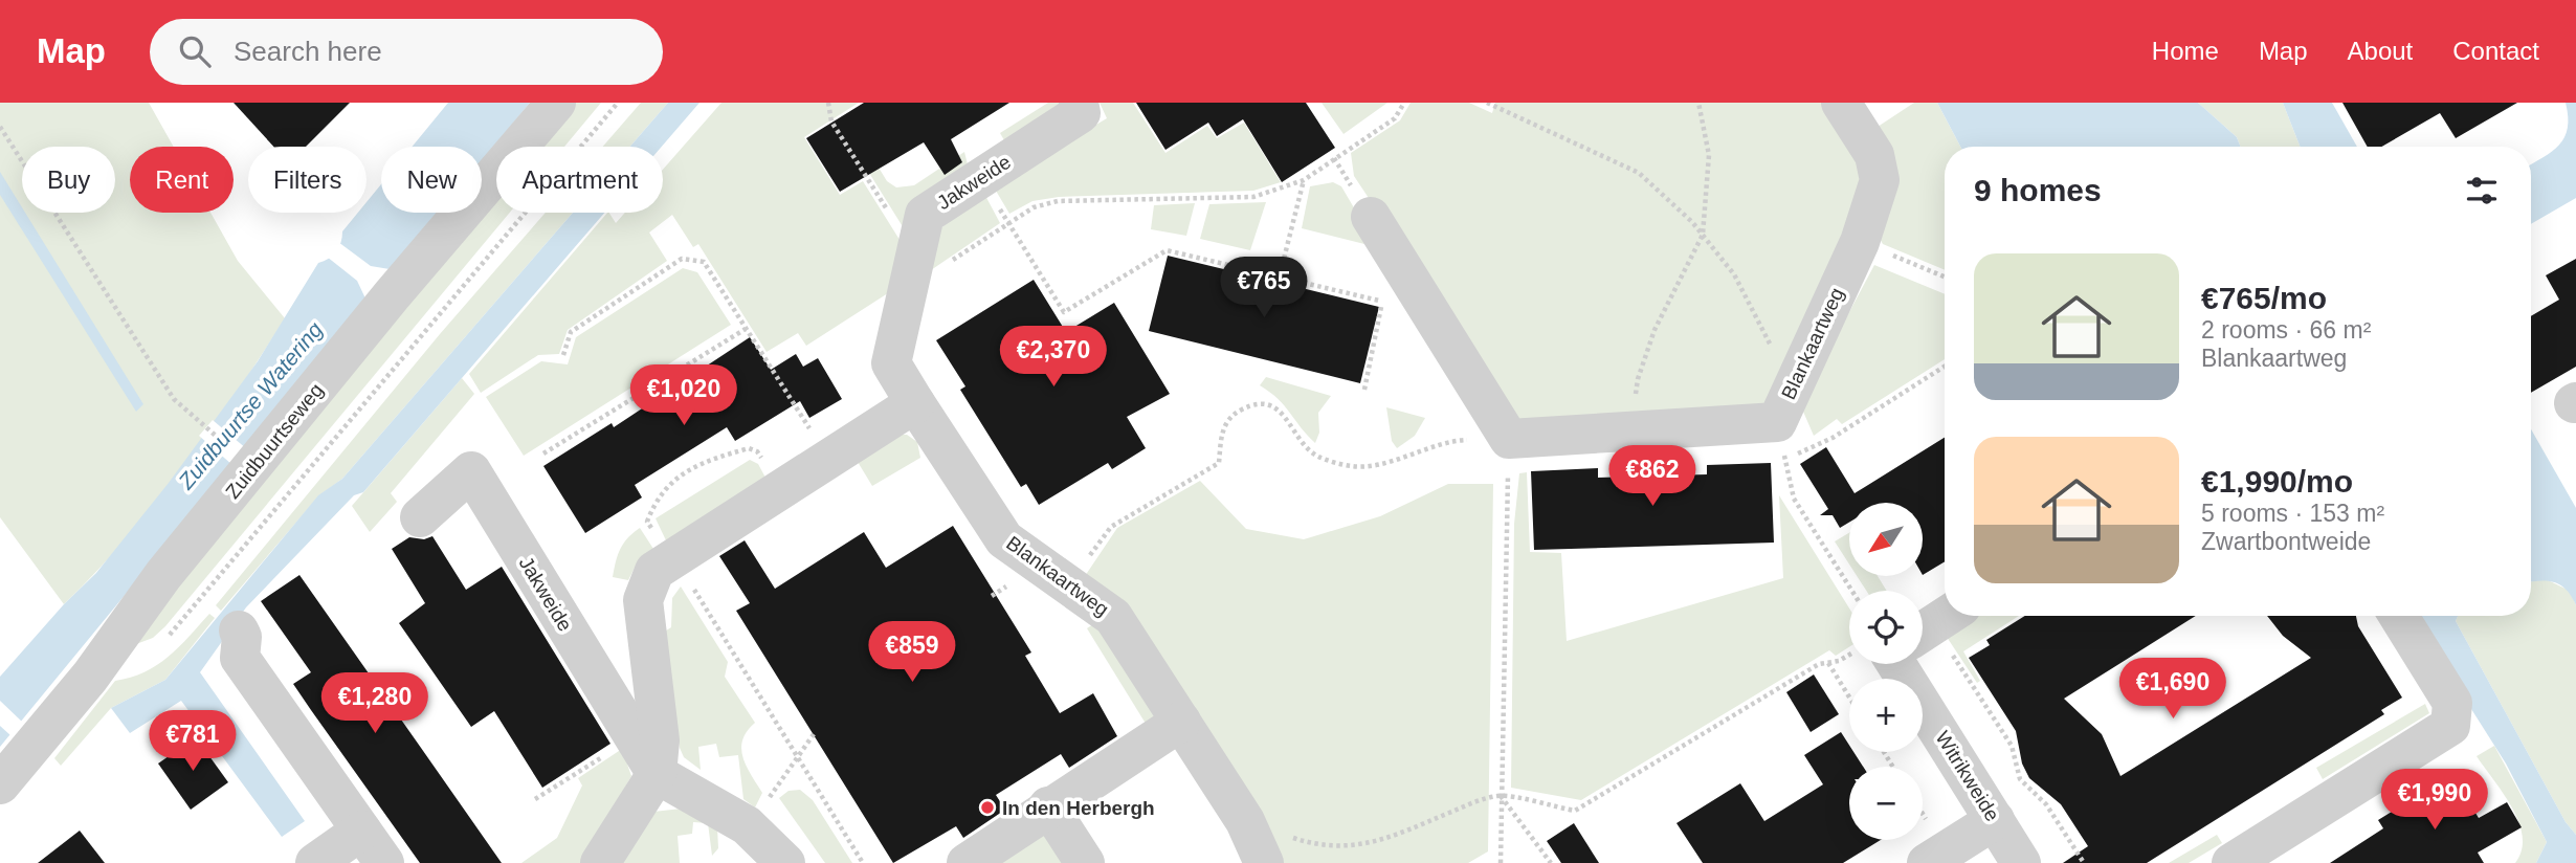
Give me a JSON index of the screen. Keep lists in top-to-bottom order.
{
  "streets": {
    "street": [
      "Jakweide",
      "Blankaartweg",
      "Zuidbuurtseweg",
      "Witrikweide"
    ]
  },
  "crossings": [
    ["Jakweide", "Blankaartweg"]
  ],
  "water": ["Zuidbuurtse Watering"],
  "places": ["In den Herbergh"],
  "north": "bottom left",
  "page": {
    "header": "Map",
    "search": "Search here",
    "nav": [
      "Home",
      "Map",
      "About",
      "Contact"
    ],
    "chip": [
      "Buy",
      "Rent",
      "Filters",
      "New",
      "Apartment"
    ],
    "heading": "9 homes",
    "list": [
      {
        "name": "€765/mo",
        "note": "2 rooms · 66 m² · Blankaartweg"
      },
      {
        "name": "€1,990/mo",
        "note": "5 rooms · 153 m² · Zwartbontweide"
      }
    ],
    "price": [
      "€765",
      "€2,370",
      "€1,020",
      "€862",
      "€859",
      "€1,690",
      "€1,280",
      "€781",
      "€1,990"
    ],
    "map_buttons": ["+", "−"]
  }
}
